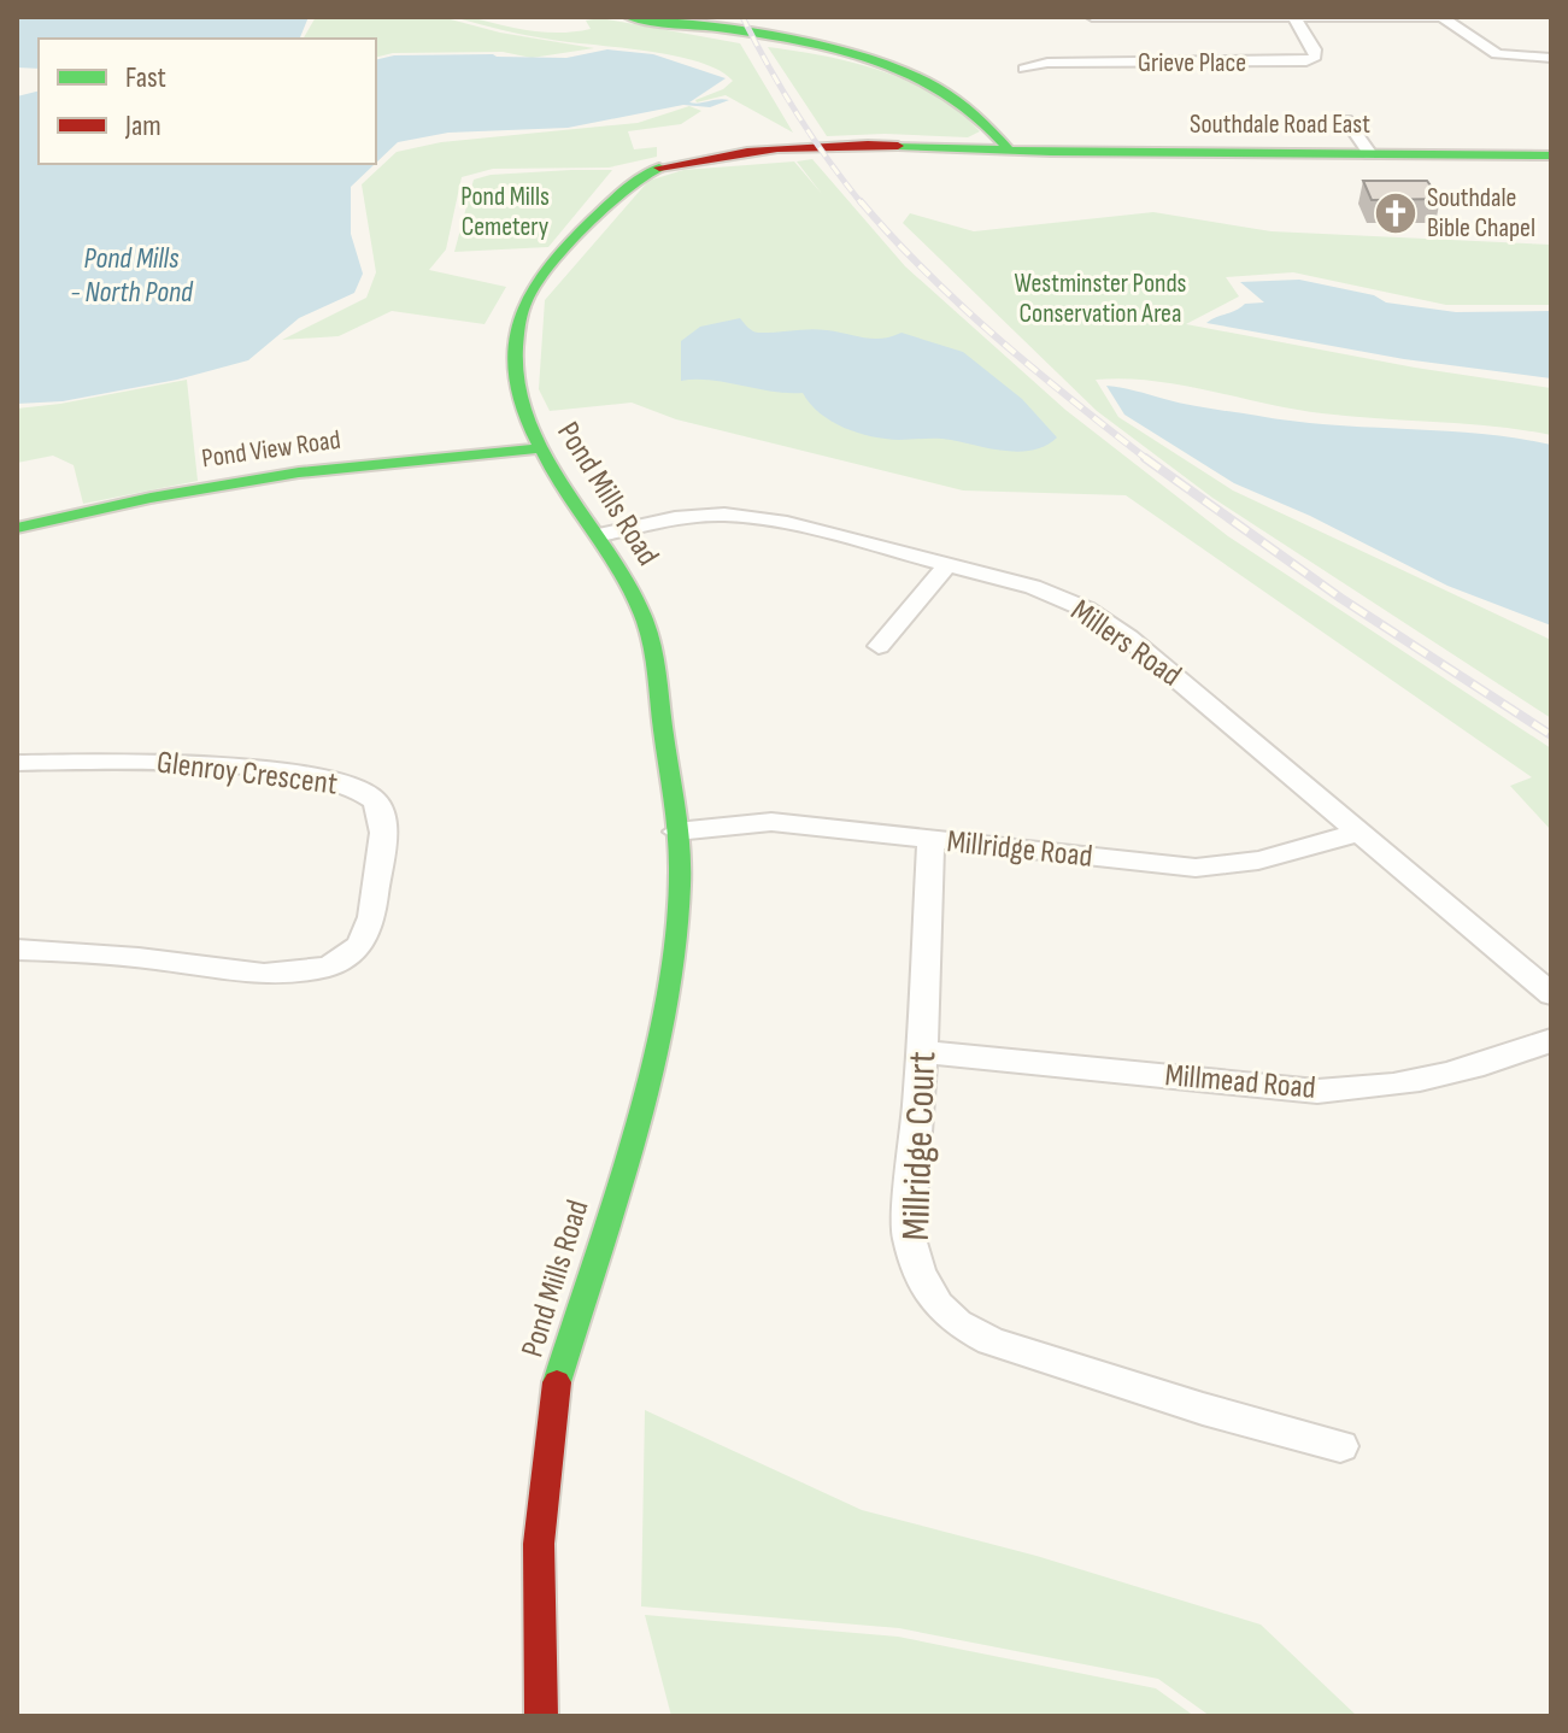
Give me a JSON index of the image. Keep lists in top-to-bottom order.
{
  "streets": {
    "main road": ["Southdale Road East", "Pond View Road", "Pond Mills Road"],
    "street": [
      "Grieve Place",
      "Millers Road",
      "Glenroy Crescent",
      "Millridge Road",
      "Millmead Road",
      "Millridge Court"
    ]
  },
  "crossings": [
    ["Southdale Road East", "Pond Mills Road"],
    ["Pond View Road", "Pond Mills Road"],
    ["Pond Mills Road", "Millers Road"],
    ["Pond Mills Road", "Millridge Road"],
    ["Millers Road", "Millridge Road"],
    ["Millridge Road", "Millridge Court"],
    ["Millmead Road", "Millridge Court"]
  ],
  "water": ["Pond Mills - North Pond"],
  "parks": ["Pond Mills Cemetery", "Westminster Ponds Conservation Area"],
  "places": {
    "church": ["Southdale Bible Chapel"]
  },
  "legend": ["Fast", "Jam"]
}
